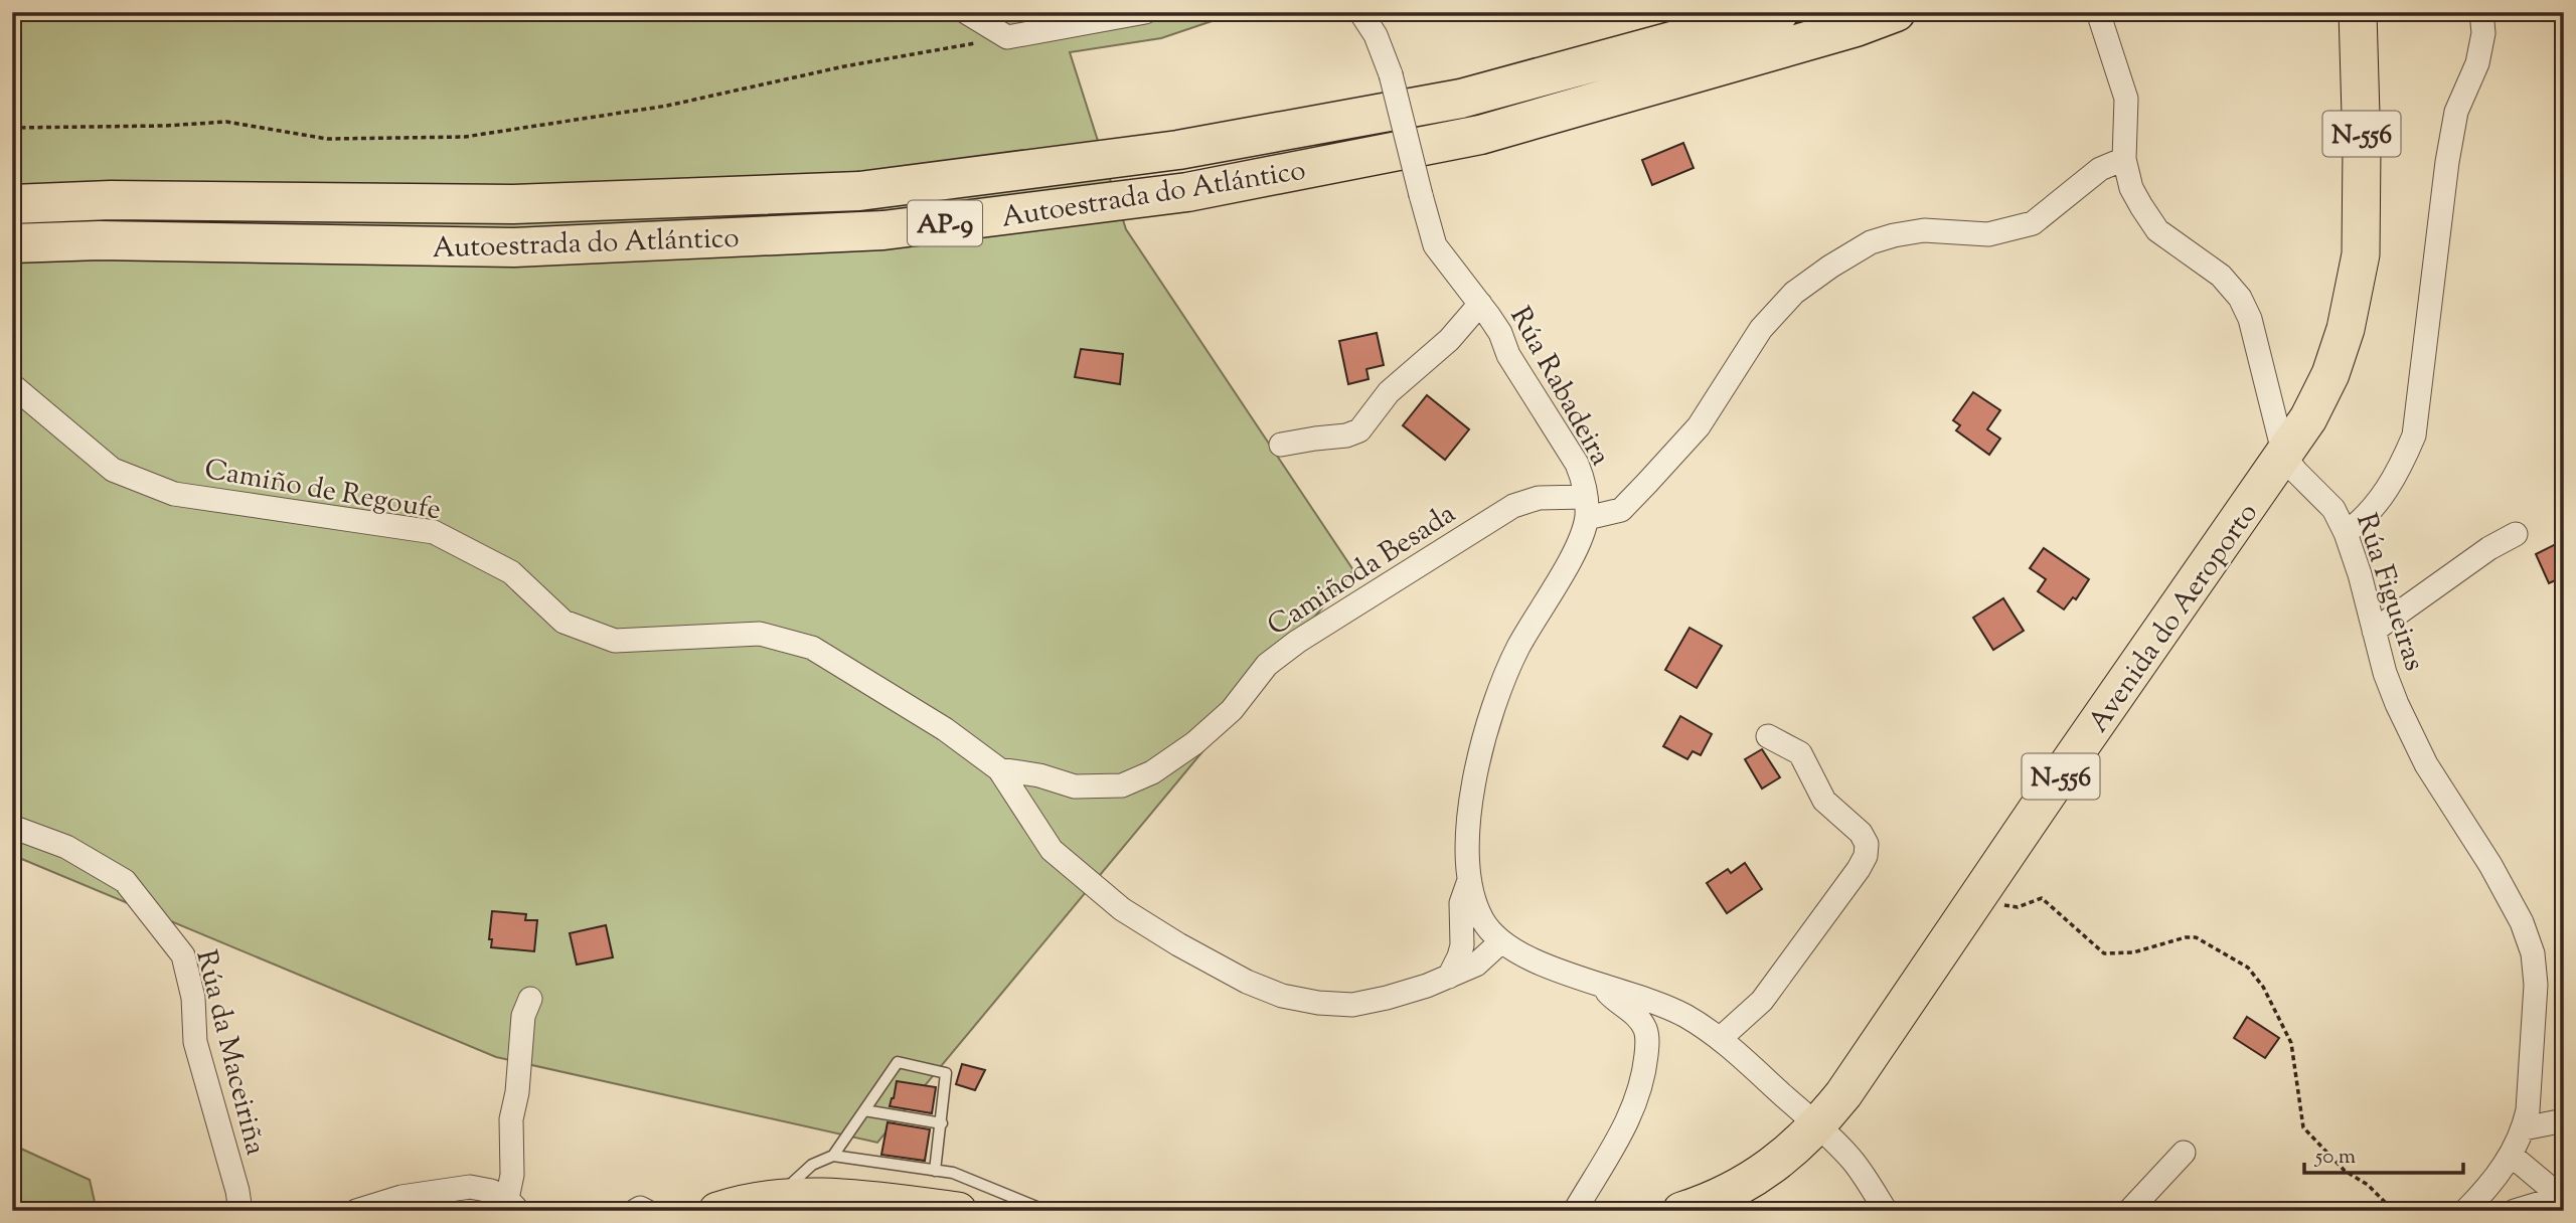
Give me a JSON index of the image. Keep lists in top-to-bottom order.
{
  "streets": {
    "highway": ["Autoestrada do Atlántico", "AP-9"],
    "main road": ["N-556", "Avenida do Aeroporto"],
    "street": [
      "Rúa Rabadeira",
      "Camiño de Regoufe",
      "Camiñoda Besada",
      "Rúa Figueiras",
      "Rúa da Maceiriña"
    ]
  },
  "crossings": [
    ["Rúa Rabadeira", "Camiñoda Besada"],
    ["Camiño de Regoufe", "Camiñoda Besada"],
    ["Camiñoda Besada", "Rúa Figueiras"],
    ["Rúa Figueiras", "Avenida do Aeroporto"]
  ],
  "scale_bar": "50 m"
}
